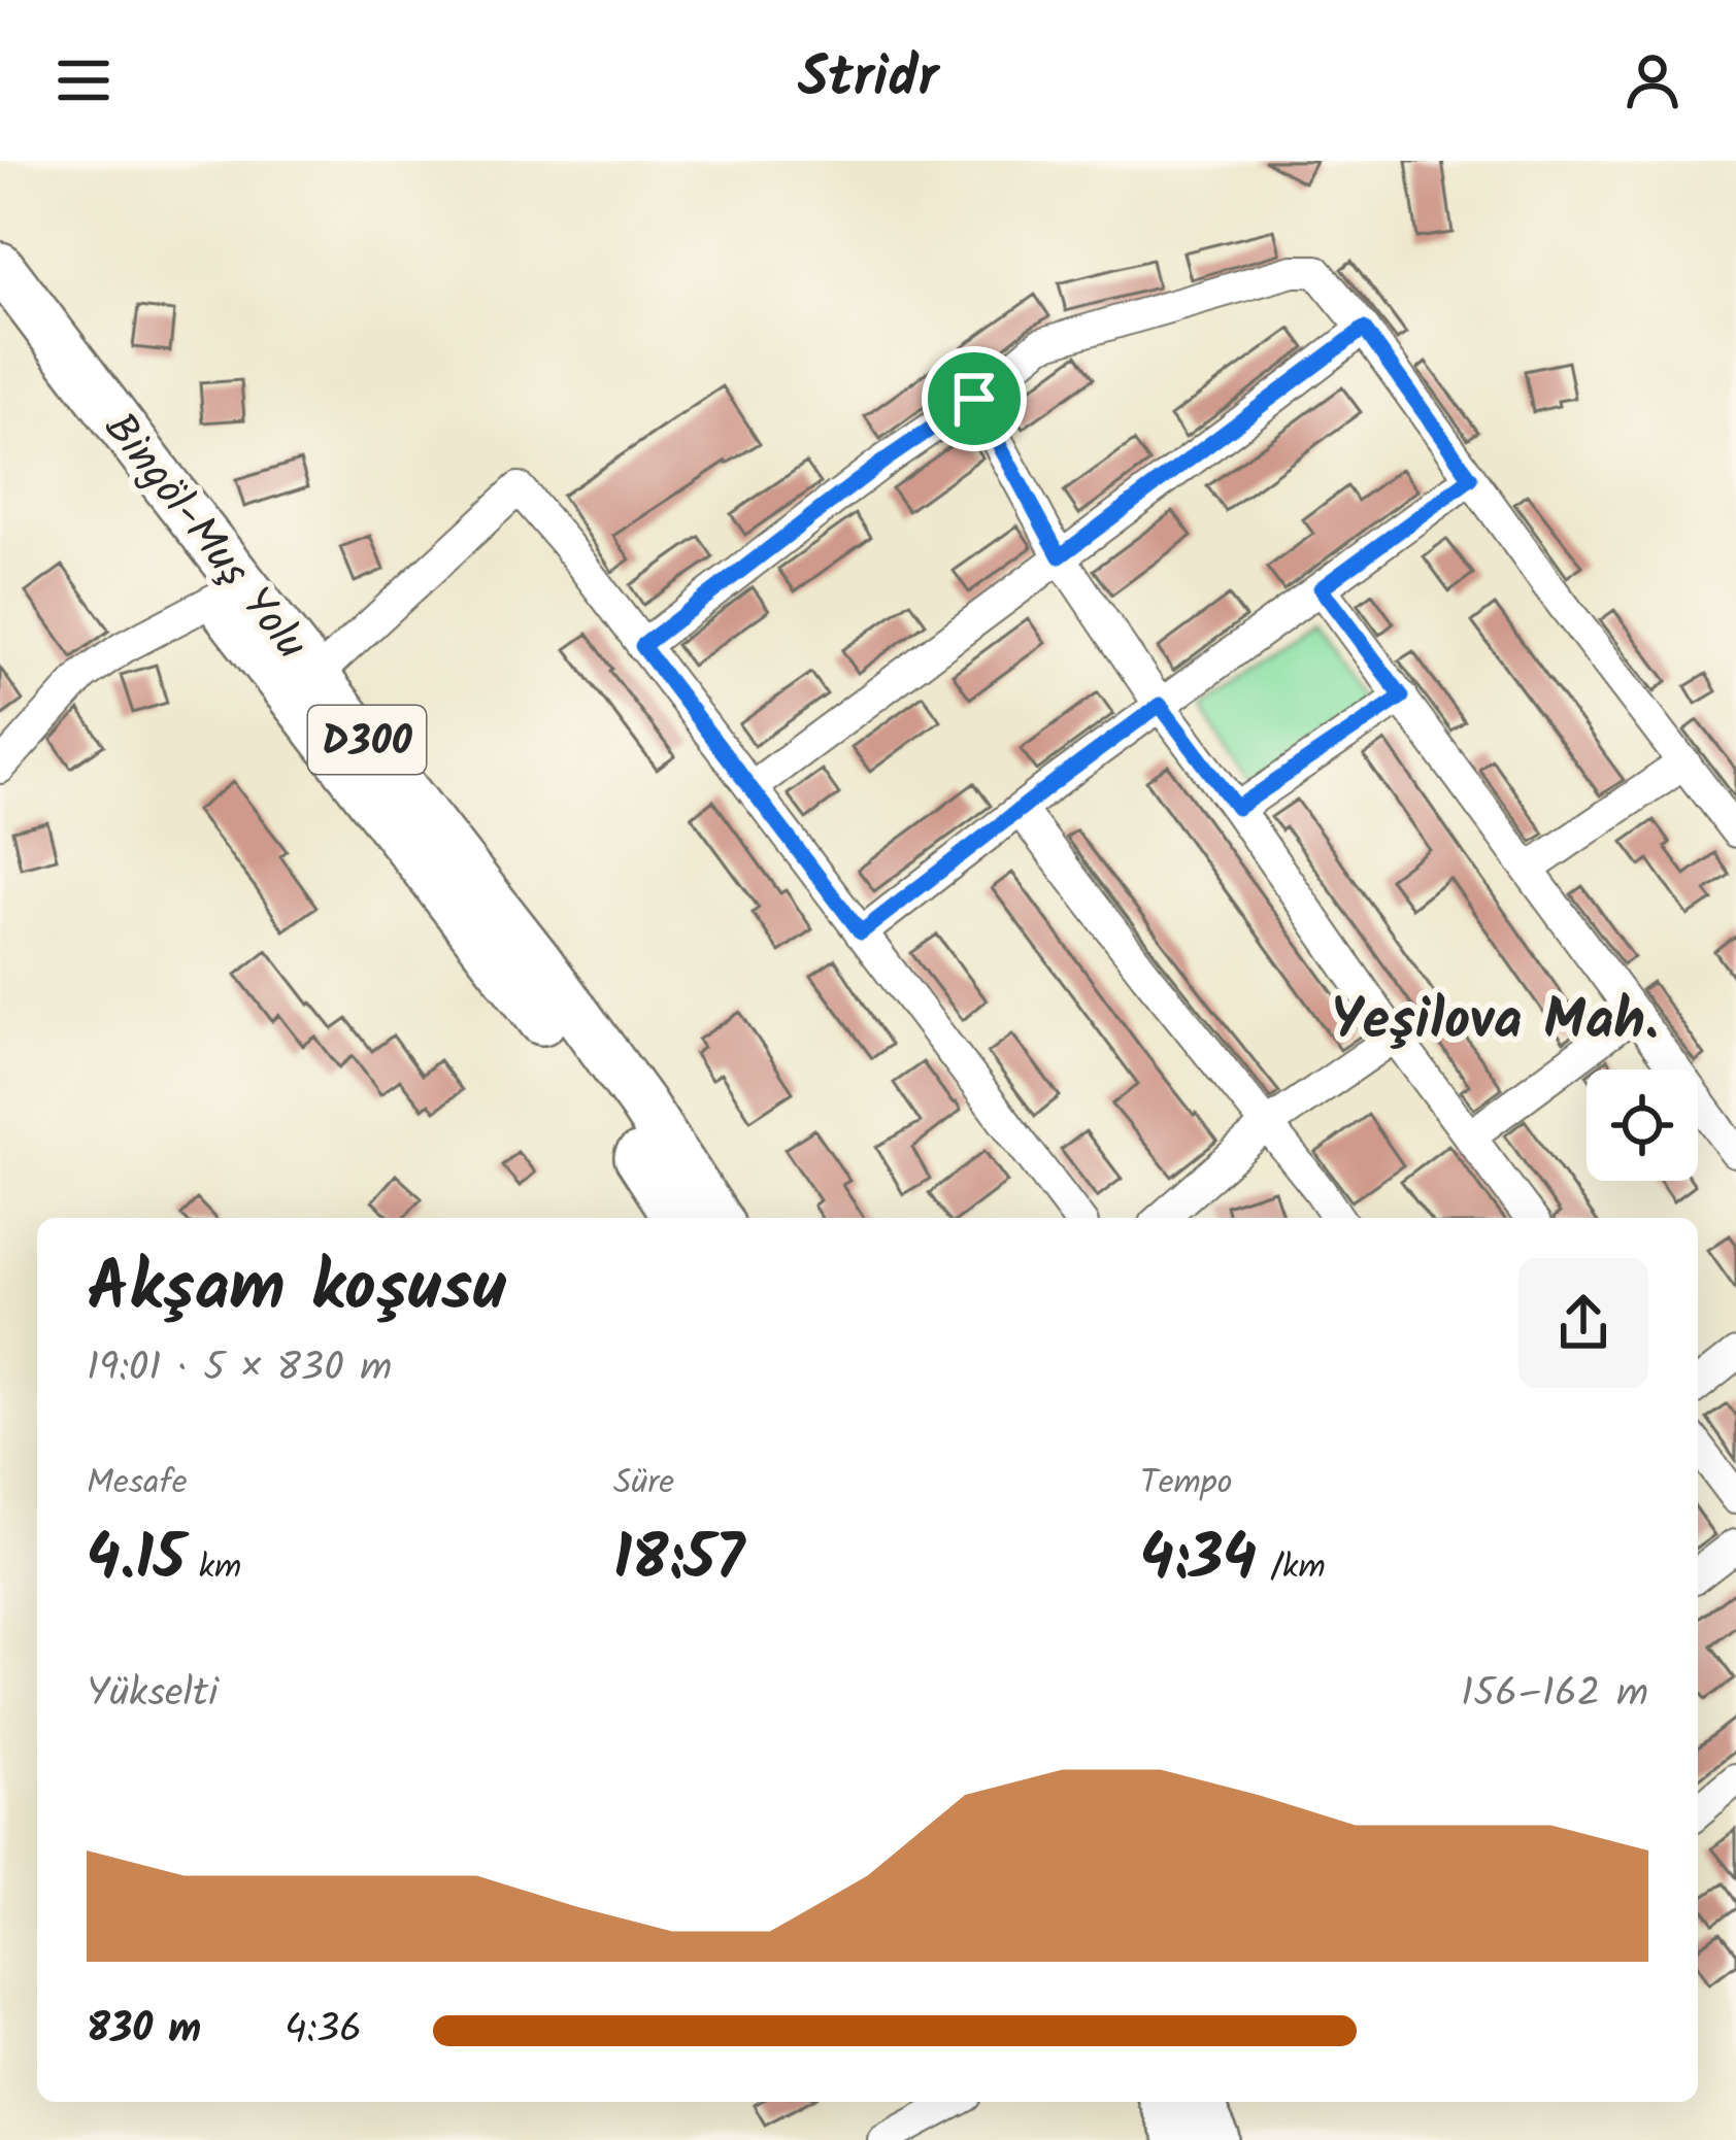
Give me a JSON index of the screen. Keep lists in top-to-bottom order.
{
  "streets": {
    "highway": ["Bingöl-Muş Yolu", "D300"]
  },
  "districts": ["Yeşilova Mah."],
  "page": {
    "header": "Stridr",
    "heading": ["Akşam koşusu", "19:01 · 5 × 830 m"],
    "stats": [
      ["Mesafe", "4.15 km"],
      ["Süre", "18:57"],
      ["Tempo", "4:34 /km"]
    ],
    "chart": ["Yükselti", "156–162 m"],
    "list": [
      {
        "name": "830 m",
        "note": "4:36"
      }
    ]
  }
}
